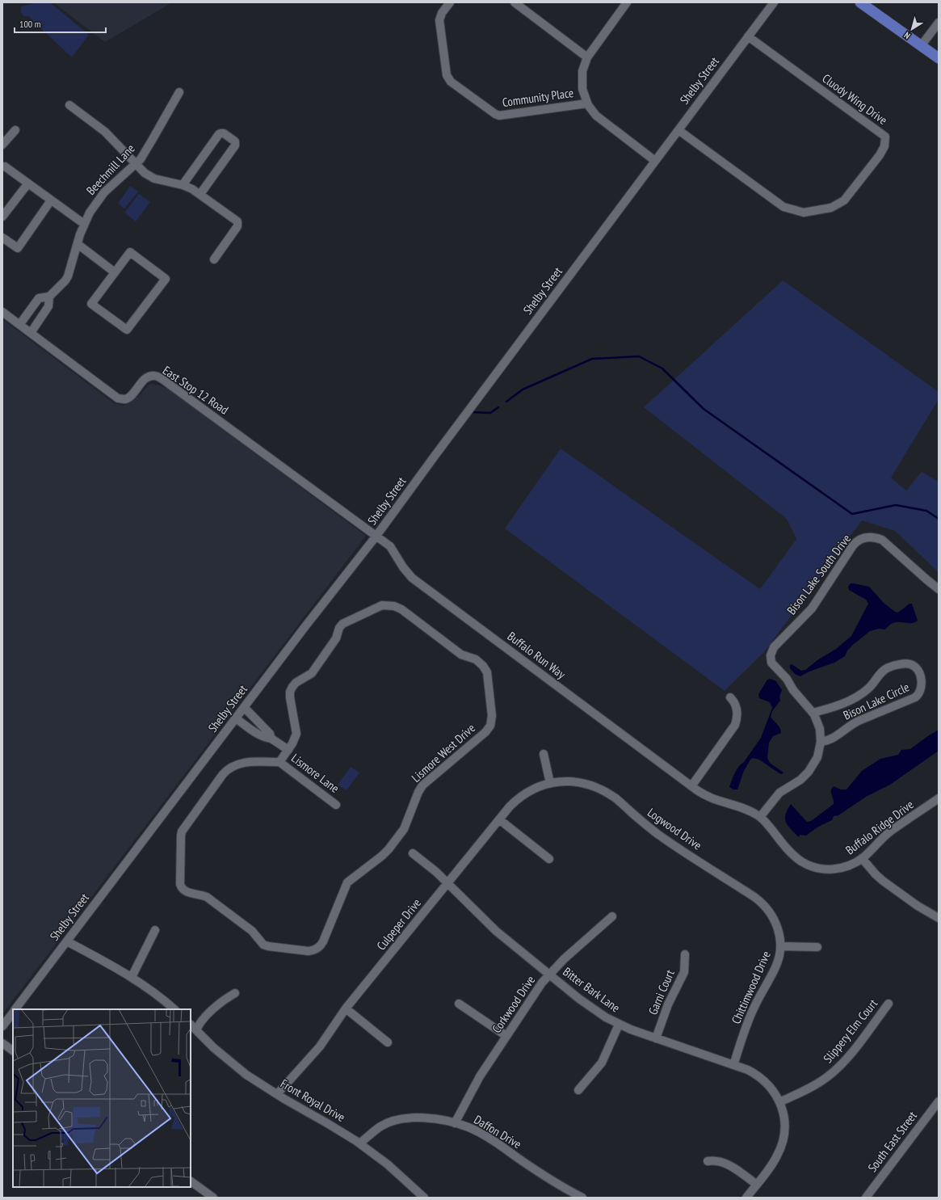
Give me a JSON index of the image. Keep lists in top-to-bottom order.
{
  "streets": {
    "street": [
      "Shelby Street",
      "Community Place",
      "Cluody Wing Drive",
      "Beechmill Lane",
      "East Stop 12 Road",
      "Bison Lake South Drive",
      "Buffalo Run Way",
      "Bison Lake Circle",
      "Lismore West Drive",
      "Lismore Lane",
      "Buffalo Ridge Drive",
      "Logwood Drive",
      "Culpeper Drive",
      "Chittimwood Drive",
      "Bitter Bark Lane",
      "Garni Court",
      "Corkwood Drive",
      "Slippery Elm Court",
      "Front Royal Drive",
      "Daffon Drive",
      "South East Street"
    ]
  },
  "crossings": [
    ["Shelby Street", "Cluody Wing Drive"],
    ["Shelby Street", "East Stop 12 Road"],
    ["Shelby Street", "Buffalo Run Way"],
    ["Beechmill Lane", "East Stop 12 Road"],
    ["East Stop 12 Road", "Buffalo Run Way"],
    ["Bison Lake South Drive", "Bison Lake Circle"],
    ["Buffalo Run Way", "Buffalo Ridge Drive"],
    ["Lismore West Drive", "Lismore Lane"],
    ["Logwood Drive", "Culpeper Drive"],
    ["Logwood Drive", "Chittimwood Drive"],
    ["Culpeper Drive", "Bitter Bark Lane"],
    ["Culpeper Drive", "Front Royal Drive"],
    ["Chittimwood Drive", "Bitter Bark Lane"],
    ["Bitter Bark Lane", "Garni Court"],
    ["Bitter Bark Lane", "Corkwood Drive"],
    ["Bitter Bark Lane", "Slippery Elm Court"],
    ["Corkwood Drive", "Daffon Drive"],
    ["Front Royal Drive", "Daffon Drive"]
  ],
  "scale_bar": "100 m",
  "north": "bottom left"
}
